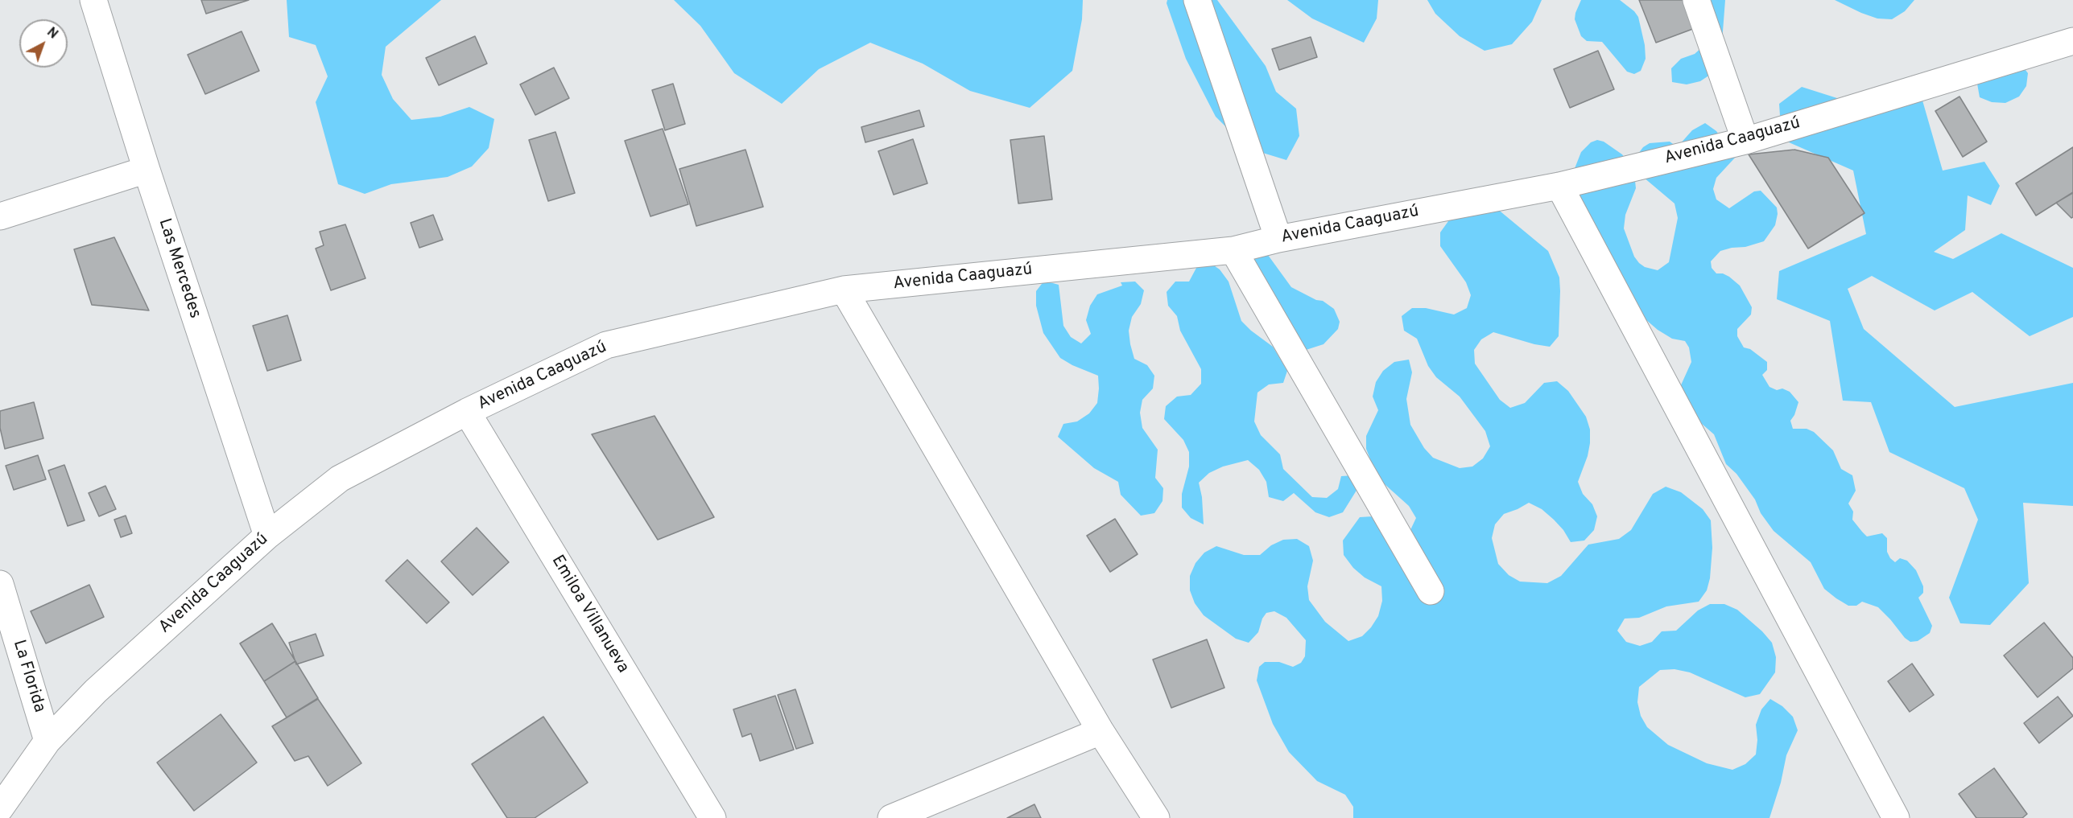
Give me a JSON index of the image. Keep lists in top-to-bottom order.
{
  "streets": {
    "street": [
      "Avenida Caaguazú",
      "Las Mercedes",
      "Emiloa Villanueva",
      "La Florida"
    ]
  },
  "crossings": [
    ["Avenida Caaguazú", "Las Mercedes"],
    ["Avenida Caaguazú", "Emiloa Villanueva"],
    ["Avenida Caaguazú", "La Florida"]
  ],
  "north": "top right"
}
